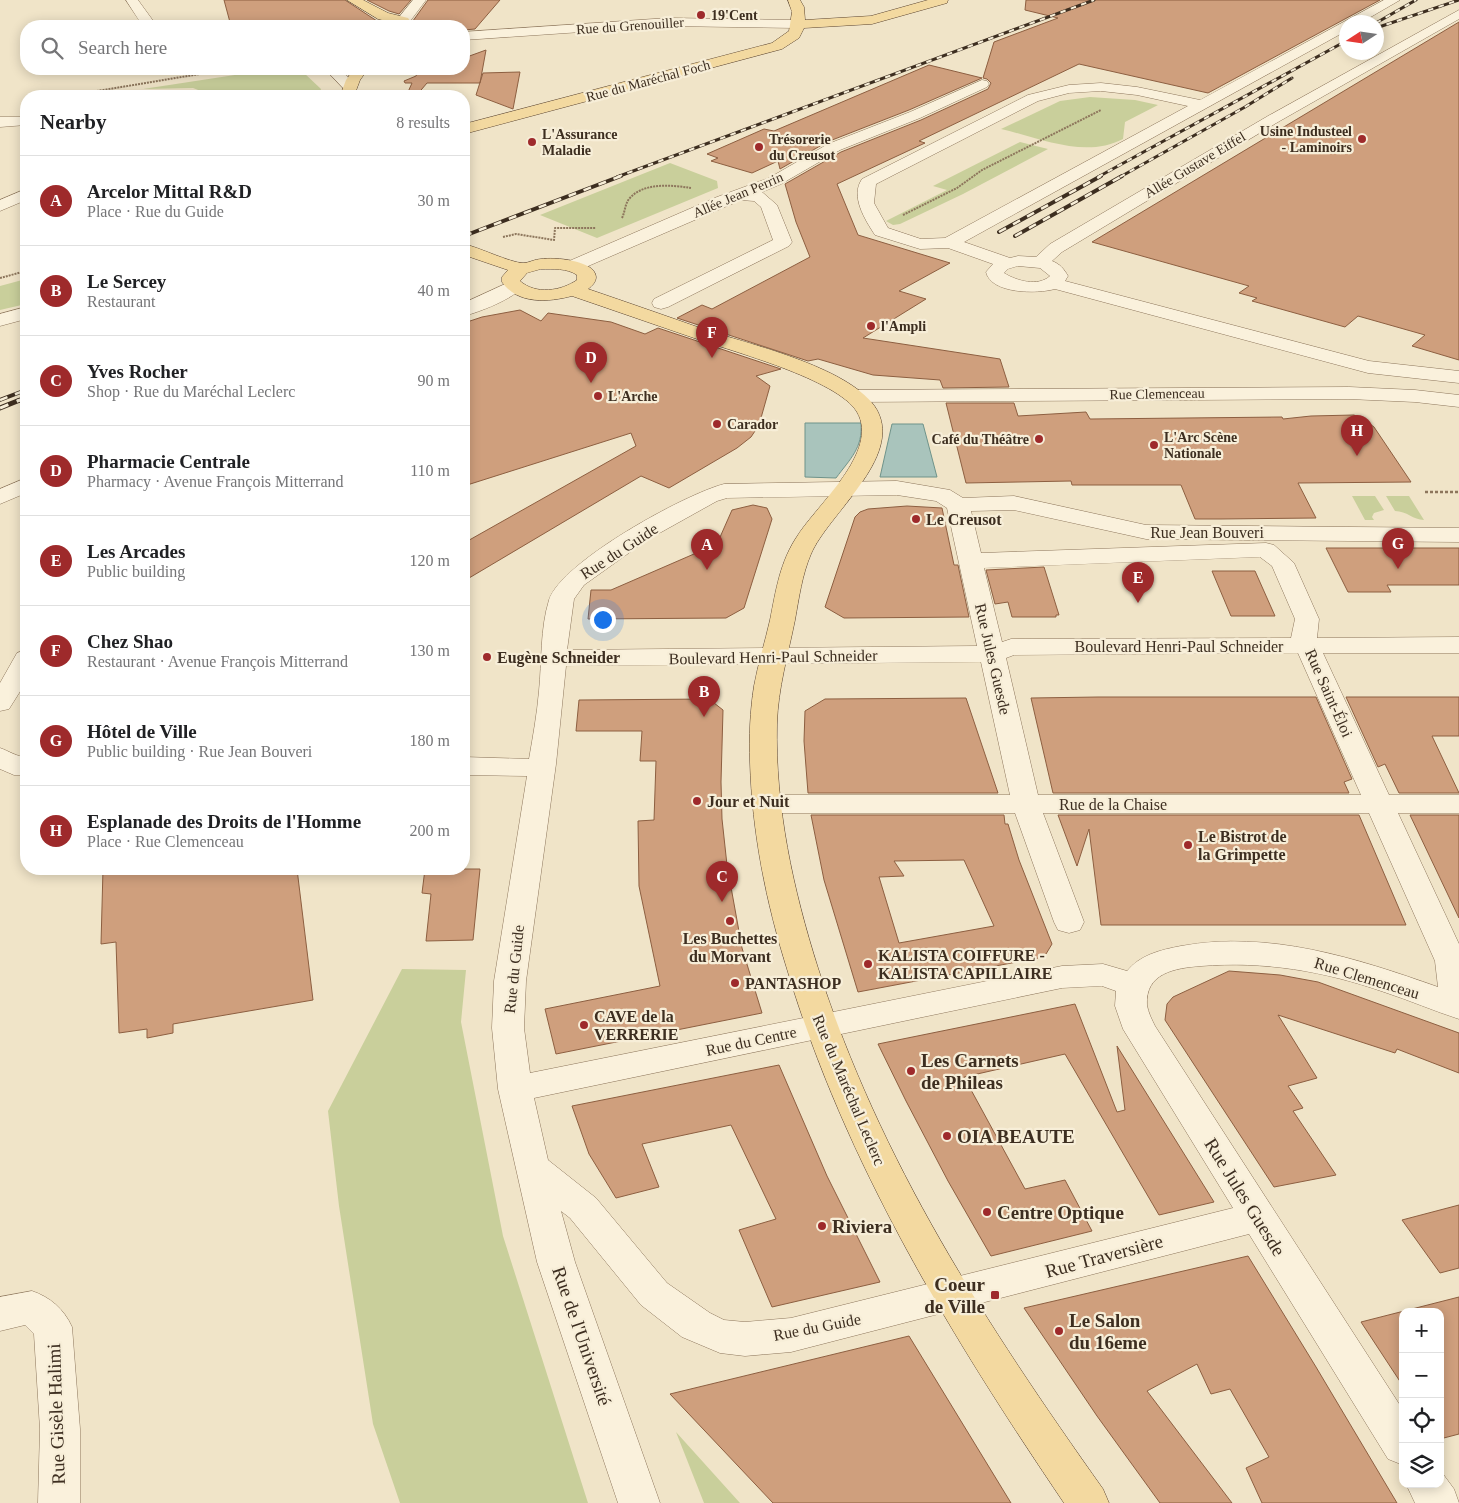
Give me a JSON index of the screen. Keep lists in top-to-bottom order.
{
  "streets": {
    "main road": ["Rue du Maréchal Foch", "Rue du Maréchal Leclerc"],
    "street": [
      "Rue du Grenouiller",
      "Allée Gustave Eiffel",
      "Allée Jean Perrin",
      "Rue Clemenceau",
      "Rue Jean Bouveri",
      "Rue du Guide",
      "Boulevard Henri-Paul Schneider",
      "Rue Jules Guesde",
      "Rue Saint-Éloi",
      "Rue de la Chaise",
      "Rue du Centre",
      "Rue Traversière",
      "Rue de l'Université",
      "Rue Gisèle Halimi"
    ]
  },
  "crossings": [
    ["Rue du Grenouiller", "Rue du Maréchal Foch"],
    ["Rue Clemenceau", "Rue Jules Guesde"],
    ["Rue Clemenceau", "Rue Saint-Éloi"],
    ["Rue Clemenceau", "Rue du Centre"],
    ["Rue Clemenceau", "Rue du Maréchal Leclerc"],
    ["Rue Jean Bouveri", "Rue Jules Guesde"],
    ["Rue Jean Bouveri", "Rue Saint-Éloi"],
    ["Rue du Guide", "Boulevard Henri-Paul Schneider"],
    ["Rue du Guide", "Rue du Centre"],
    ["Rue du Guide", "Rue du Maréchal Leclerc"],
    ["Rue du Guide", "Rue Traversière"],
    ["Rue du Guide", "Rue de l'Université"],
    ["Boulevard Henri-Paul Schneider", "Rue Jules Guesde"],
    ["Boulevard Henri-Paul Schneider", "Rue Saint-Éloi"],
    ["Boulevard Henri-Paul Schneider", "Rue du Maréchal Leclerc"],
    ["Rue Jules Guesde", "Rue de la Chaise"],
    ["Rue Jules Guesde", "Rue du Centre"],
    ["Rue Jules Guesde", "Rue Traversière"],
    ["Rue Saint-Éloi", "Rue de la Chaise"],
    ["Rue de la Chaise", "Rue du Maréchal Leclerc"],
    ["Rue du Centre", "Rue du Maréchal Leclerc"],
    ["Rue du Maréchal Leclerc", "Rue Traversière"]
  ],
  "places": {
    "other": [
      "19'Cent",
      "Usine Industeel - Laminoirs",
      "L'Assurance Maladie",
      "Trésorerie du Creusot",
      "l'Ampli",
      "L'Arche",
      "Carador",
      "Café du Théâtre",
      "L'Arc Scène Nationale",
      "Le Creusot",
      "Eugène Schneider",
      "Jour et Nuit",
      "Le Bistrot de la Grimpette",
      "Les Buchettes du Morvant",
      "KALISTA COIFFURE - KALISTA CAPILLAIRE",
      "PANTASHOP",
      "CAVE de la VERRERIE",
      "Les Carnets de Phileas",
      "OIA BEAUTE",
      "Centre Optique",
      "Riviera",
      "Le Salon du 16eme"
    ],
    "transit": ["Coeur de Ville"]
  },
  "north": "left",
  "page": {
    "search": "Search here",
    "heading": ["Nearby", "8 results"],
    "list": [
      {
        "mark": "A",
        "name": "Arcelor Mittal R&D",
        "note": "Place · Rue du Guide",
        "value": "30 m"
      },
      {
        "mark": "B",
        "name": "Le Sercey",
        "note": "Restaurant",
        "value": "40 m"
      },
      {
        "mark": "C",
        "name": "Yves Rocher",
        "note": "Shop · Rue du Maréchal Leclerc",
        "value": "90 m"
      },
      {
        "mark": "D",
        "name": "Pharmacie Centrale",
        "note": "Pharmacy · Avenue François Mitterrand",
        "value": "110 m"
      },
      {
        "mark": "E",
        "name": "Les Arcades",
        "note": "Public building",
        "value": "120 m"
      },
      {
        "mark": "F",
        "name": "Chez Shao",
        "note": "Restaurant · Avenue François Mitterrand",
        "value": "130 m"
      },
      {
        "mark": "G",
        "name": "Hôtel de Ville",
        "note": "Public building · Rue Jean Bouveri",
        "value": "180 m"
      },
      {
        "mark": "H",
        "name": "Esplanade des Droits de l'Homme",
        "note": "Place · Rue Clemenceau",
        "value": "200 m"
      }
    ],
    "pins": [
      "F",
      "D",
      "H",
      "G",
      "A",
      "E",
      "B",
      "C"
    ],
    "map_buttons": ["+", "−"]
  }
}
